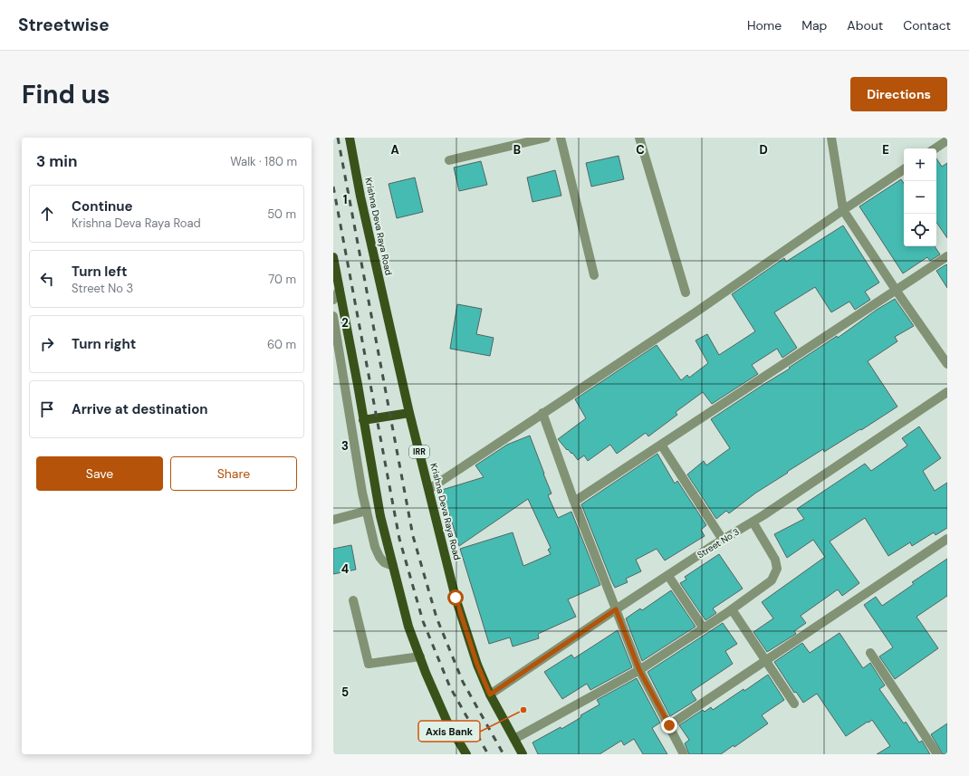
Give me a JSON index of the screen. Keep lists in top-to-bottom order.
{
  "streets": {
    "main road": ["Krishna Deva Raya Road", "IRR"],
    "street": ["Street No 3"]
  },
  "crossings": [
    ["Krishna Deva Raya Road", "Street No 3"]
  ],
  "places": ["Axis Bank"],
  "page": {
    "header": "Streetwise",
    "nav": [
      "Home",
      "Map",
      "About",
      "Contact"
    ],
    "buttons": [
      "Directions",
      ["Save", "Share"]
    ],
    "title": "Find us",
    "heading": ["3 min", "Walk · 180 m"],
    "map_buttons": ["+", "−"],
    "list": [
      ["Continue", "Krishna Deva Raya Road", "50 m"],
      ["Turn left", "Street No 3", "70 m"],
      ["Turn right", "60 m"],
      "Arrive at destination"
    ]
  },
  "grid": {
    "columns": [
      "A",
      "B",
      "C",
      "D",
      "E"
    ],
    "rows": [
      "1",
      "2",
      "3",
      "4",
      "5"
    ]
  }
}
